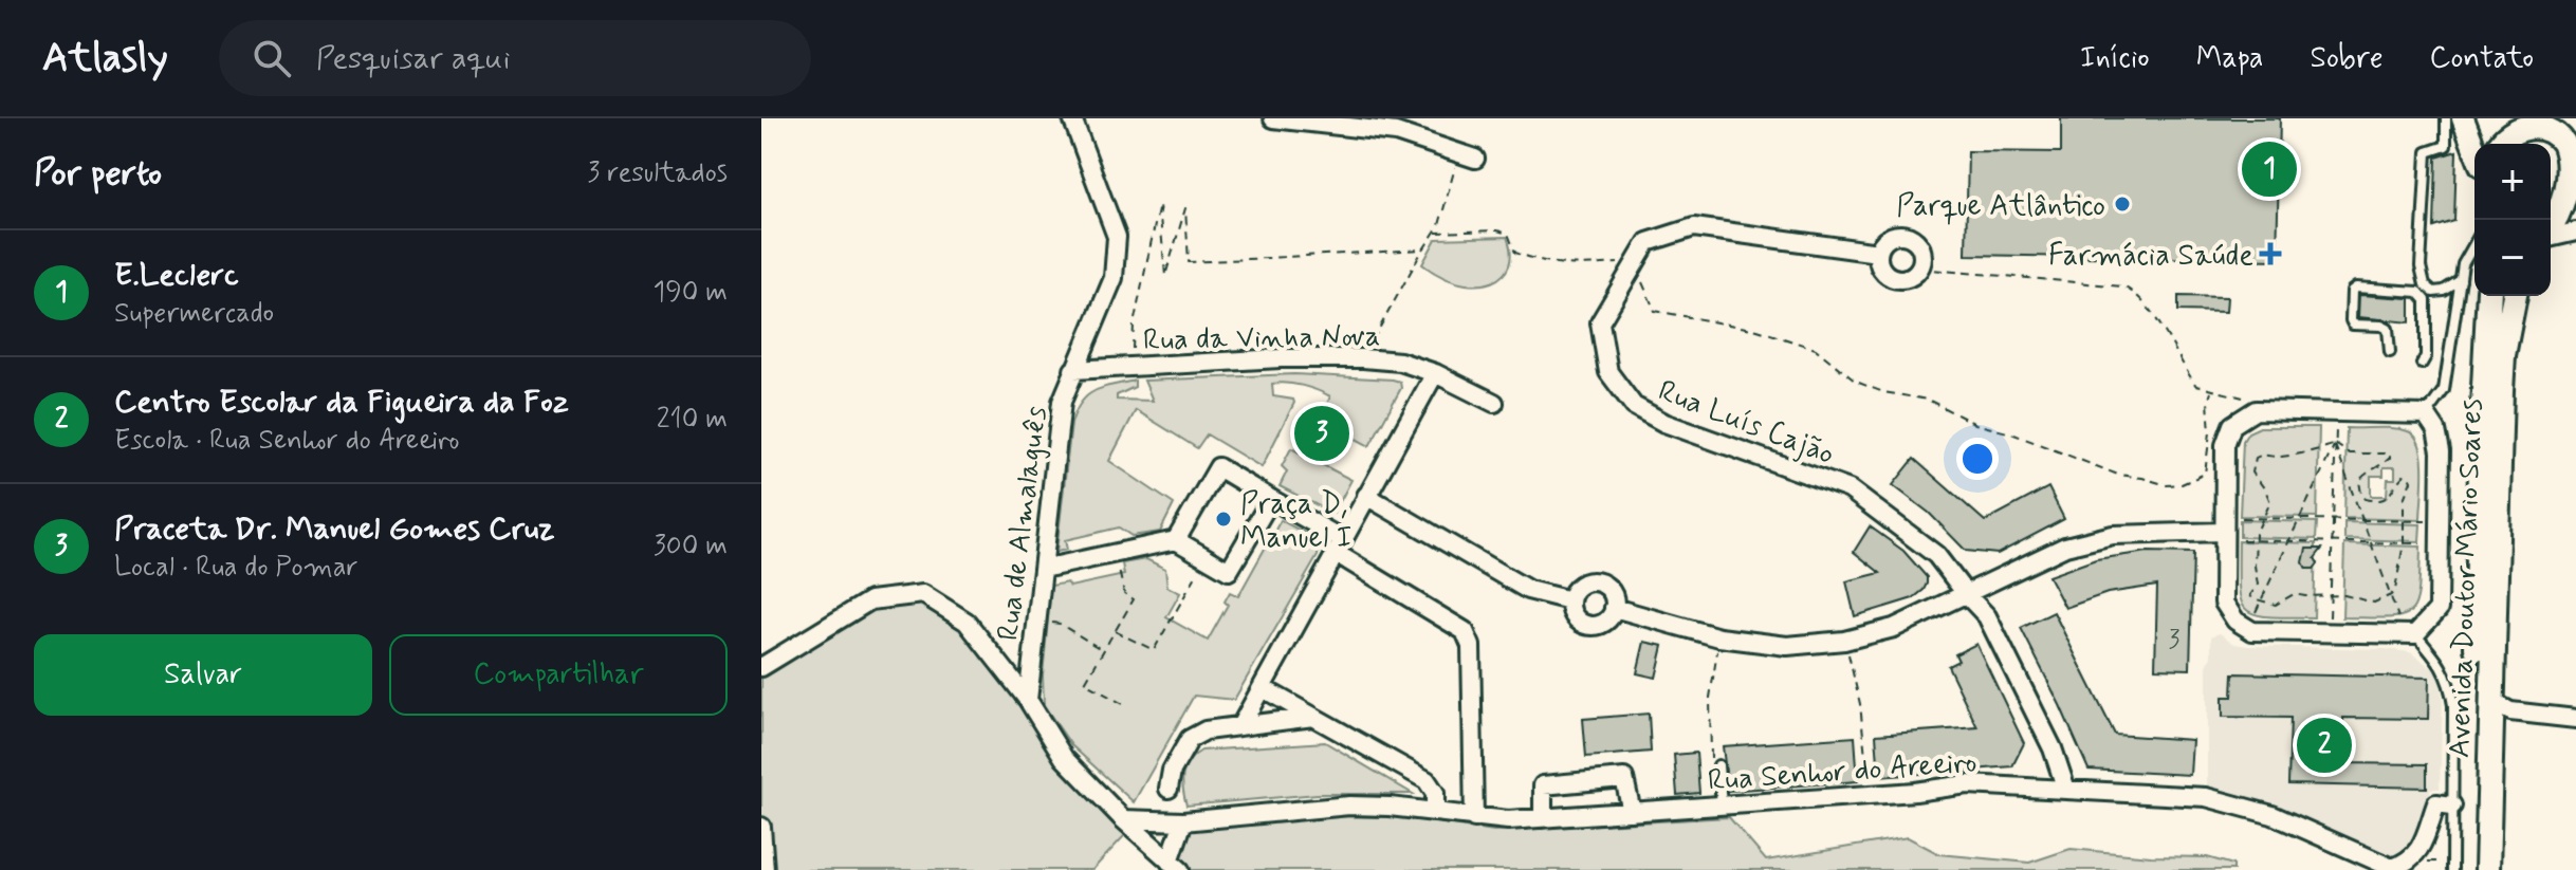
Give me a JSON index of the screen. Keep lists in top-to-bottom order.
{
  "streets": {
    "main road": ["Avenida Doutor Mário Soares"],
    "street": [
      "Rua da Vinha Nova",
      "Rua Luís Cajão",
      "Rua de Almalaguês",
      "Rua Senhor do Areeiro"
    ]
  },
  "crossings": [
    ["Rua da Vinha Nova", "Rua de Almalaguês"],
    ["Rua Luís Cajão", "Rua Senhor do Areeiro"]
  ],
  "places": {
    "other": ["Parque Atlântico", "Praça D, Manuel I"],
    "health": ["Farmácia Saúde"]
  },
  "house_numbers": ["3"],
  "page": {
    "header": "Atlasly",
    "search": "Pesquisar aqui",
    "nav": [
      "Início",
      "Mapa",
      "Sobre",
      "Contato"
    ],
    "heading": ["Por perto", "3 resultados"],
    "pins": ["1", "3", "2"],
    "map_buttons": ["+", "−"],
    "list": [
      {
        "mark": "1",
        "name": "E.Leclerc",
        "note": "Supermercado",
        "value": "190 m"
      },
      {
        "mark": "2",
        "name": "Centro Escolar da Figueira da Foz",
        "note": "Escola · Rua Senhor do Areeiro",
        "value": "210 m"
      },
      {
        "mark": "3",
        "name": "Praceta Dr. Manuel Gomes Cruz",
        "note": "Local · Rua do Pomar",
        "value": "300 m"
      }
    ],
    "buttons": ["Salvar", "Compartilhar"]
  }
}
